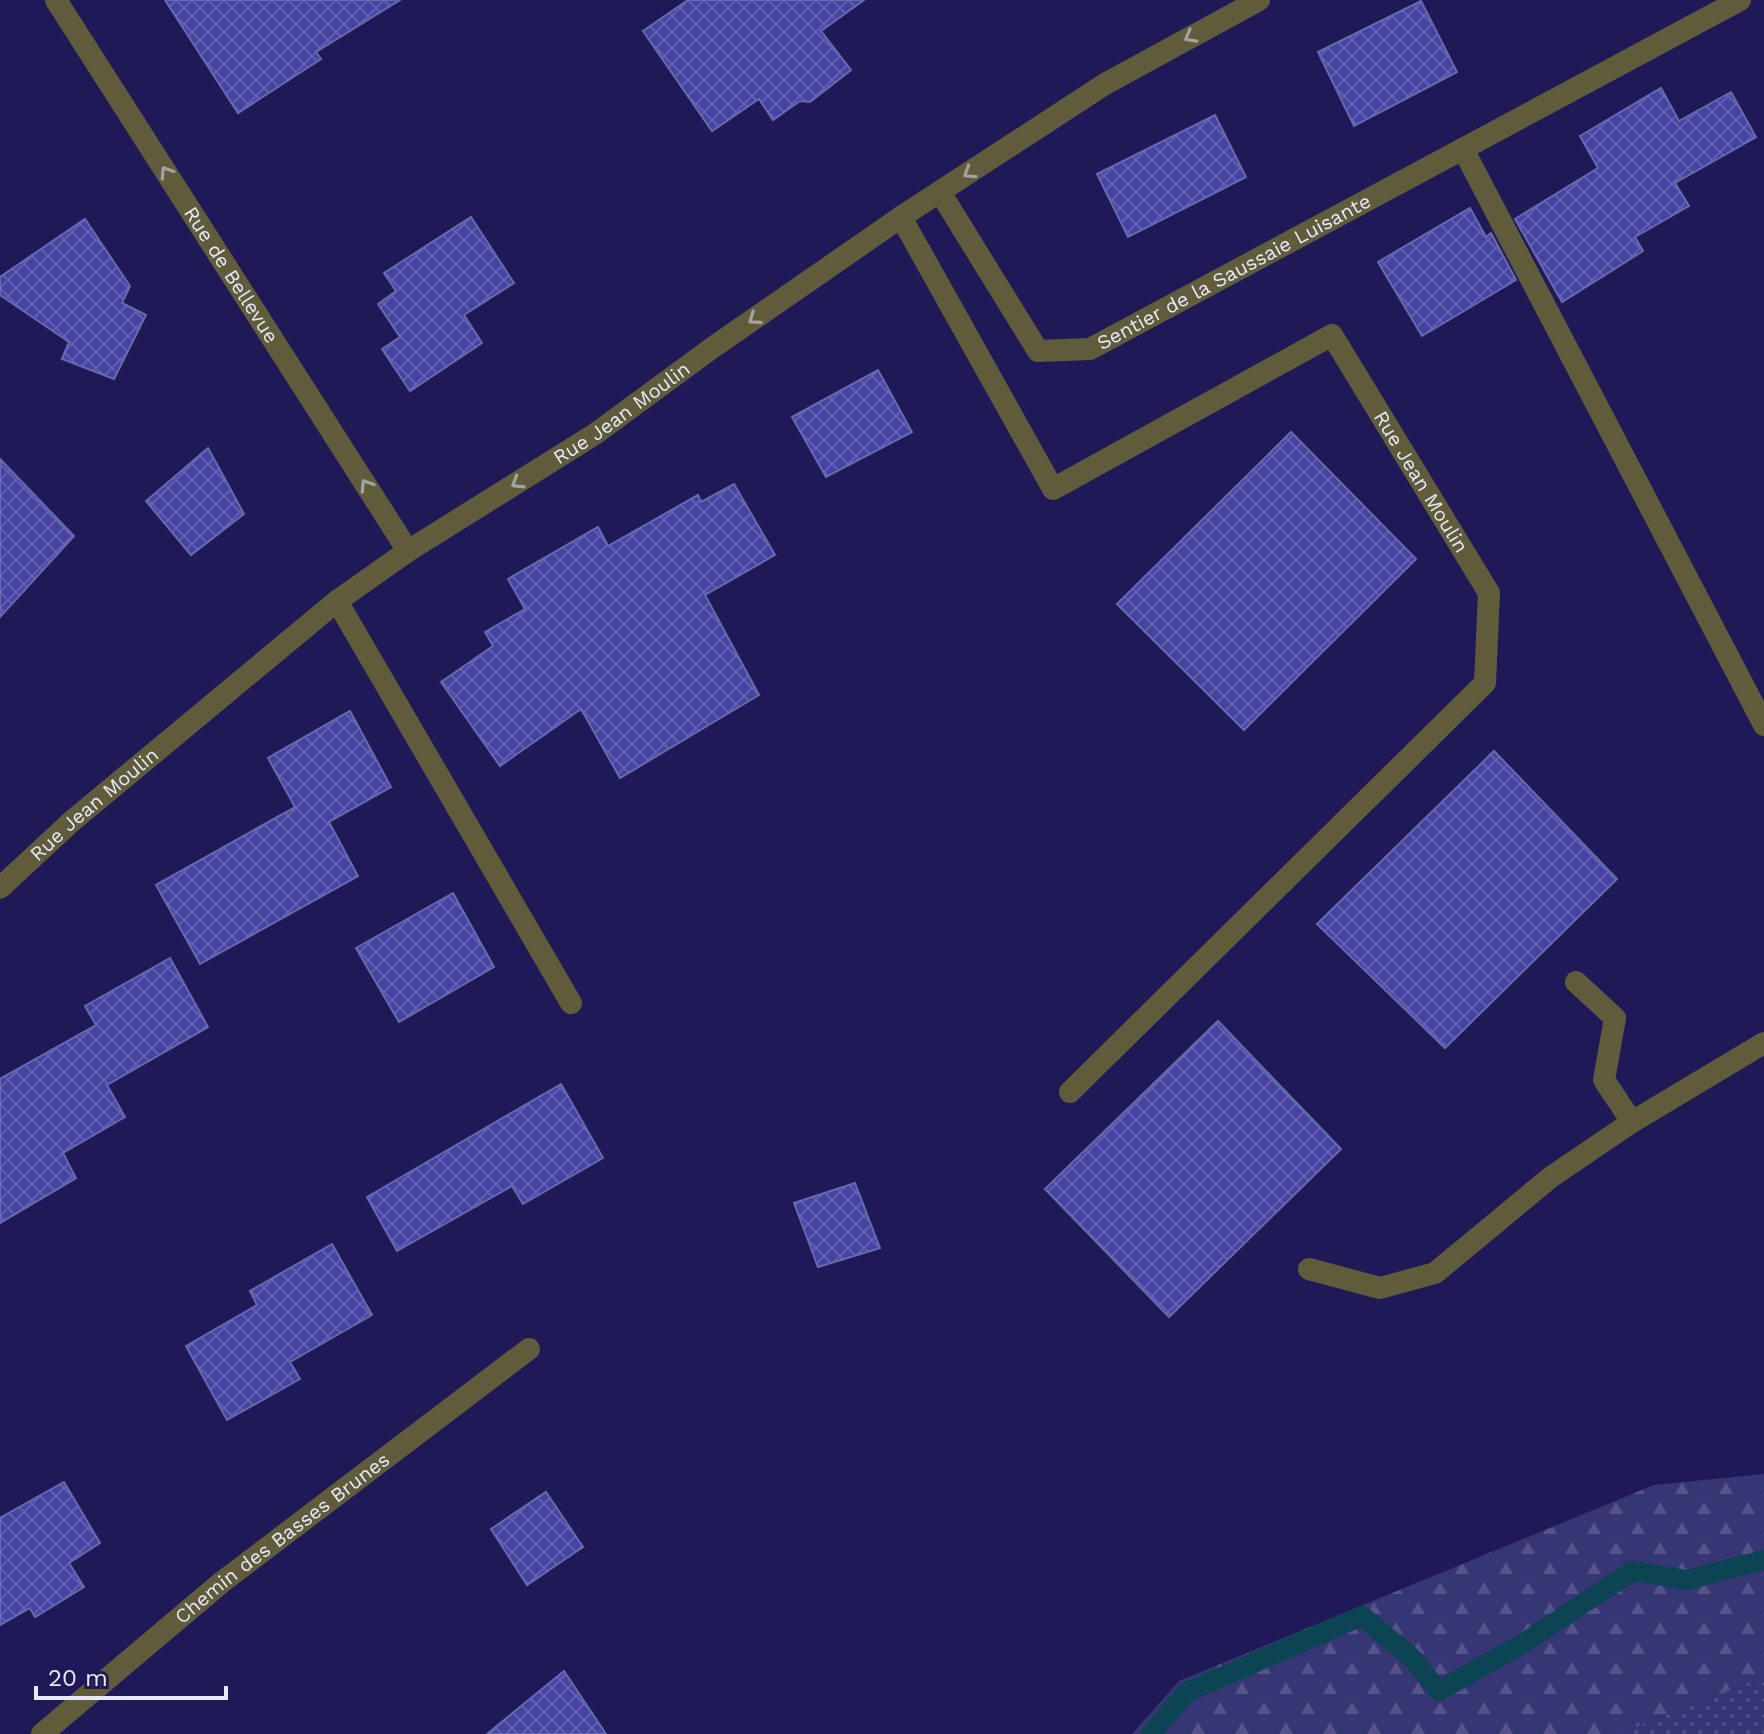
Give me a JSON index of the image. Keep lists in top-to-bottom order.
{
  "streets": {
    "street": [
      "Sentier de la Saussaie Luisante",
      "Rue de Bellevue",
      "Rue Jean Moulin",
      "Chemin des Basses Brunes"
    ]
  },
  "crossings": [
    ["Sentier de la Saussaie Luisante", "Rue Jean Moulin"],
    ["Rue de Bellevue", "Rue Jean Moulin"]
  ],
  "one_way": ["Rue de Bellevue"],
  "scale_bar": "20 m"
}
